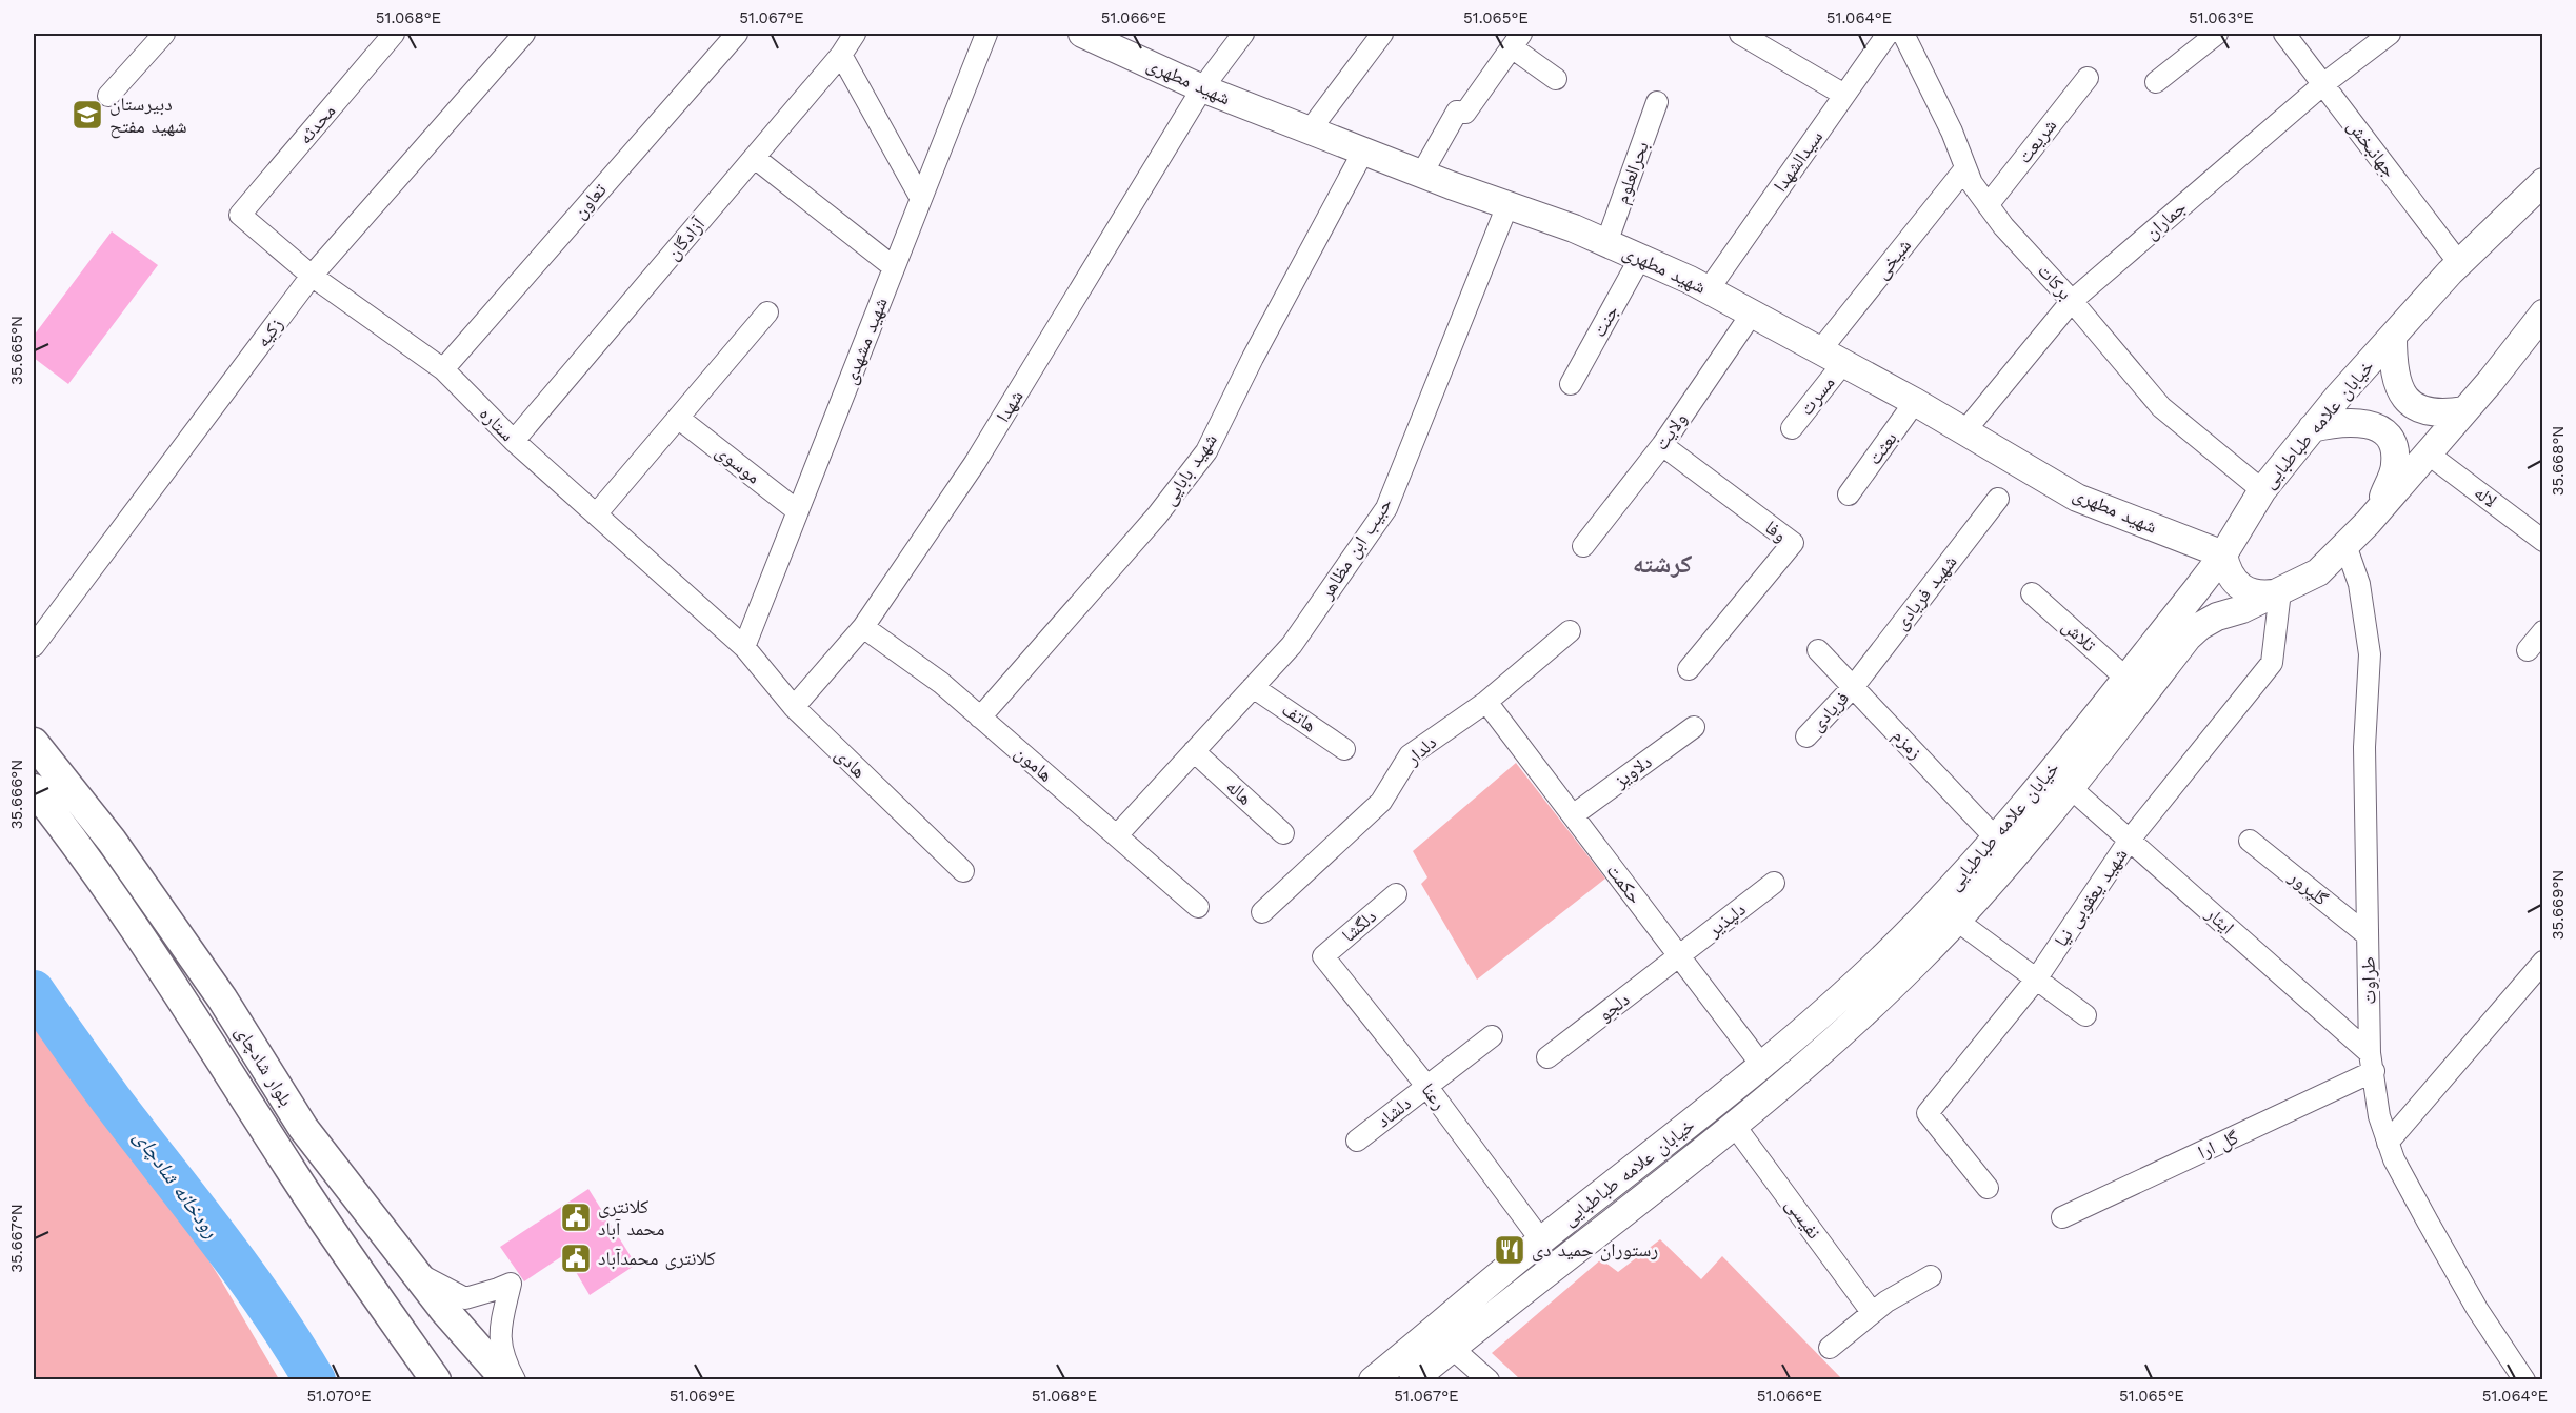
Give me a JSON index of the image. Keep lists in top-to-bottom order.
{
  "streets": {
    "main road": ["بلوار شادچای"],
    "street": [
      "شهید مطهری",
      "محدثه",
      "شریعت",
      "جهانبخش",
      "سیدالشهدا",
      "بحرالعلوم",
      "تعاون",
      "جماران",
      "آزادگان",
      "شیخی",
      "برکات",
      "جنت",
      "زکیه",
      "شهید مشهدی",
      "مسرت",
      "شهدا",
      "ستاره",
      "خیابان علامه طباطبایی",
      "ولایت",
      "بعثت",
      "موسوی",
      "شهید بابایی",
      "لاله",
      "وفا",
      "حبیب ابن مظاهر",
      "شهید فریادی",
      "تلاش",
      "فریادی",
      "هاتف",
      "زمزم",
      "دلدار",
      "هادی",
      "هامون",
      "دلاویز",
      "هاله",
      "حکمت",
      "گلپرور",
      "شهید یعقوبی نیا",
      "دلپذیر",
      "ایثار",
      "دلگشا",
      "طراوت",
      "دلجو",
      "رعنا",
      "دلشاد",
      "گل ارا",
      "نفیسی"
    ]
  },
  "crossings": [
    ["شهید مطهری", "سیدالشهدا"],
    ["شهید مطهری", "بحرالعلوم"],
    ["شهید مطهری", "جماران"],
    ["شهید مطهری", "شیخی"],
    ["شهید مطهری", "جنت"],
    ["شهید مطهری", "مسرت"],
    ["شهید مطهری", "شهدا"],
    ["شهید مطهری", "خیابان علامه طباطبایی"],
    ["شهید مطهری", "ولایت"],
    ["شهید مطهری", "بعثت"],
    ["شهید مطهری", "شهید بابایی"],
    ["شهید مطهری", "حبیب ابن مظاهر"],
    ["محدثه", "ستاره"],
    ["شریعت", "برکات"],
    ["جهانبخش", "جماران"],
    ["جهانبخش", "خیابان علامه طباطبایی"],
    ["تعاون", "ستاره"],
    ["جماران", "برکات"],
    ["آزادگان", "ستاره"],
    ["شیخی", "برکات"],
    ["برکات", "خیابان علامه طباطبایی"],
    ["زکیه", "ستاره"],
    ["شهید مشهدی", "ستاره"],
    ["شهید مشهدی", "موسوی"],
    ["شهید مشهدی", "هادی"],
    ["شهدا", "هادی"],
    ["شهدا", "هامون"],
    ["ستاره", "هادی"],
    ["خیابان علامه طباطبایی", "لاله"],
    ["خیابان علامه طباطبایی", "تلاش"],
    ["خیابان علامه طباطبایی", "زمزم"],
    ["خیابان علامه طباطبایی", "حکمت"],
    ["خیابان علامه طباطبایی", "شهید یعقوبی نیا"],
    ["خیابان علامه طباطبایی", "ایثار"],
    ["خیابان علامه طباطبایی", "طراوت"],
    ["خیابان علامه طباطبایی", "رعنا"],
    ["خیابان علامه طباطبایی", "نفیسی"],
    ["ولایت", "وفا"],
    ["شهید بابایی", "هامون"],
    ["حبیب ابن مظاهر", "هاتف"],
    ["حبیب ابن مظاهر", "هامون"],
    ["حبیب ابن مظاهر", "هاله"],
    ["شهید فریادی", "فریادی"],
    ["شهید فریادی", "زمزم"],
    ["فریادی", "زمزم"],
    ["دلدار", "حکمت"],
    ["دلاویز", "حکمت"],
    ["حکمت", "دلپذیر"],
    ["حکمت", "دلجو"],
    ["گلپرور", "طراوت"],
    ["شهید یعقوبی نیا", "ایثار"],
    ["دلپذیر", "دلجو"],
    ["ایثار", "طراوت"],
    ["ایثار", "گل ارا"],
    ["دلگشا", "رعنا"],
    ["طراوت", "گل ارا"],
    ["رعنا", "دلشاد"]
  ],
  "districts": ["کرشته"],
  "water": ["رودخانه شادچای"],
  "places": {
    "school or university": ["دبیرستان شهید مفتح"],
    "public building": ["کلانتری محمد آباد", "کلانتری محمدآباد"],
    "restaurant": ["رستوران حمید دی"]
  },
  "coordinates": [
    "51.068°E",
    "51.067°E",
    "51.066°E",
    "51.065°E",
    "51.064°E",
    "51.063°E",
    "35.665°N",
    "35.668°N",
    "35.666°N",
    "35.669°N",
    "35.667°N",
    "51.070°E",
    "51.069°E"
  ]
}
